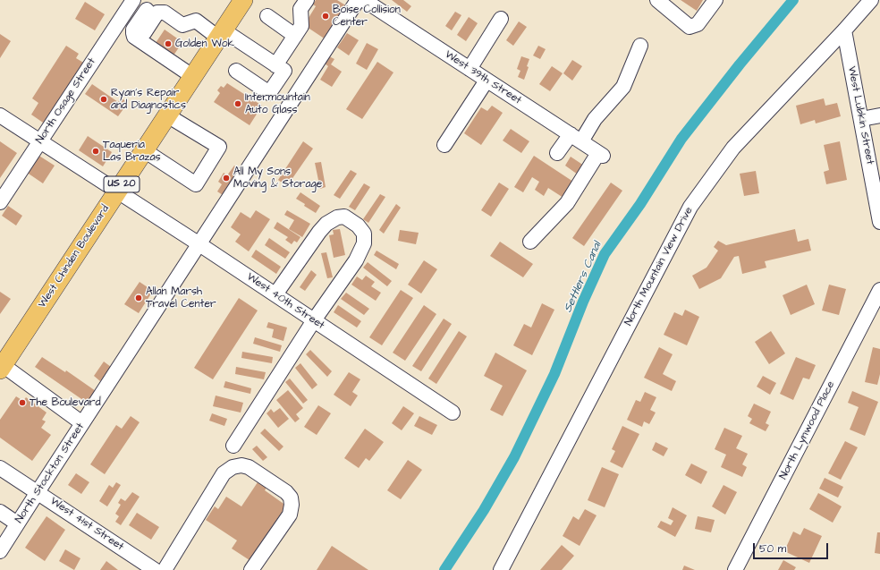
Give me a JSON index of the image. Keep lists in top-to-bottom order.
{
  "streets": {
    "main road": ["US 20", "West Chinden Boulevard"],
    "street": [
      "West 39th Street",
      "North Osage Street",
      "West Lubkin Street",
      "North Mountain View Drive",
      "West 40th Street",
      "North Lynwood Place",
      "North Stockton Street",
      "West 41st Street"
    ]
  },
  "crossings": [
    ["North Osage Street", "West 40th Street"],
    ["West Lubkin Street", "North Mountain View Drive"],
    ["West Chinden Boulevard", "West 40th Street"],
    ["West 40th Street", "North Stockton Street"],
    ["North Stockton Street", "West 41st Street"]
  ],
  "water": ["Settlers Canal"],
  "places": [
    "Boise Collision Center",
    "Golden Wok",
    "Ryan's Repair and Diagnostics",
    "Intermountain Auto Glass",
    "Taqueria Las Brazas",
    "All My Sons Moving & Storage",
    "Allan Marsh Travel Center",
    "The Boulevard"
  ],
  "scale_bar": "50 m"
}
